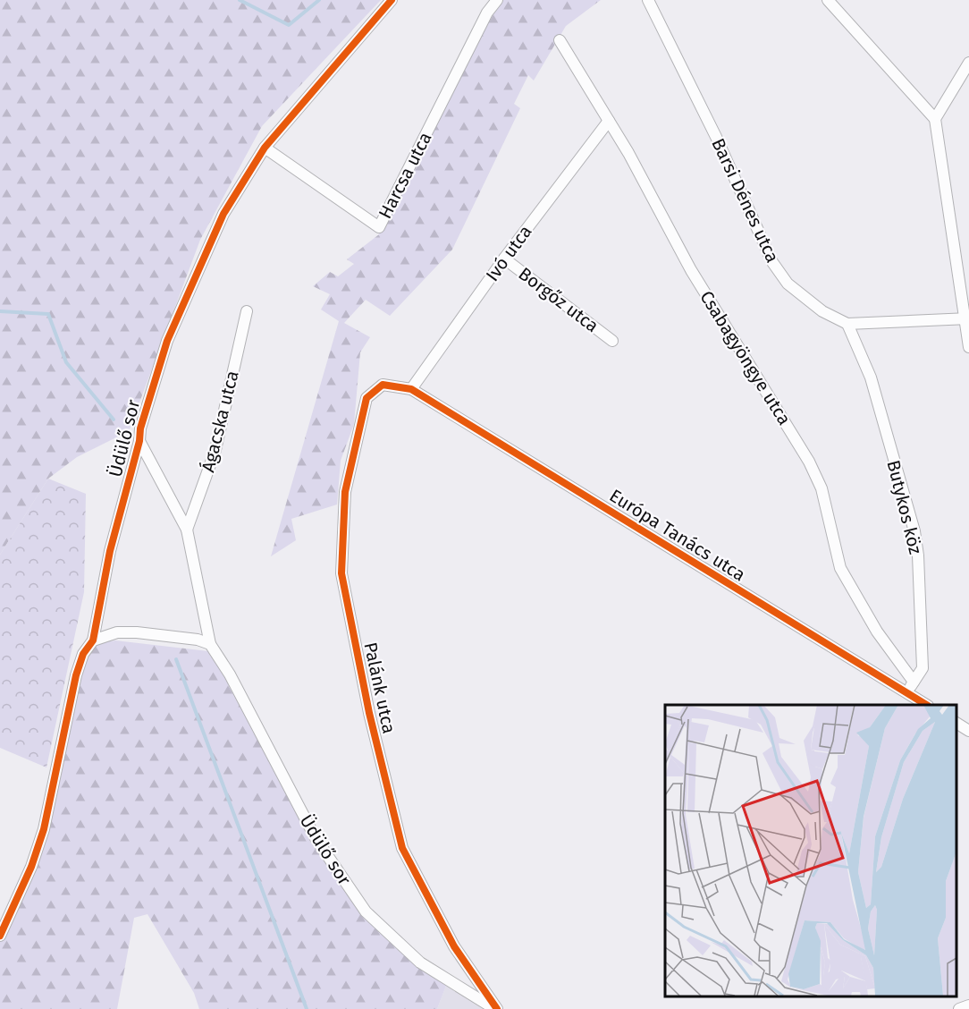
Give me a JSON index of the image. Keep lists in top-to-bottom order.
{
  "streets": {
    "street": [
      "Harcsa utca",
      "Barsi Dénes utca",
      "Ivó utca",
      "Borgőz utca",
      "Csabagyöngye utca",
      "Ágacska utca",
      "Üdülő sor",
      "Butykos köz",
      "Európa Tanács utca",
      "Palánk utca"
    ]
  },
  "crossings": [
    ["Harcsa utca", "Üdülő sor"],
    ["Barsi Dénes utca", "Butykos köz"],
    ["Ivó utca", "Borgőz utca"],
    ["Ivó utca", "Csabagyöngye utca"],
    ["Ivó utca", "Európa Tanács utca"],
    ["Ivó utca", "Palánk utca"],
    ["Csabagyöngye utca", "Butykos köz"],
    ["Ágacska utca", "Üdülő sor"],
    ["Üdülő sor", "Palánk utca"],
    ["Butykos köz", "Európa Tanács utca"],
    ["Európa Tanács utca", "Palánk utca"]
  ]
}
